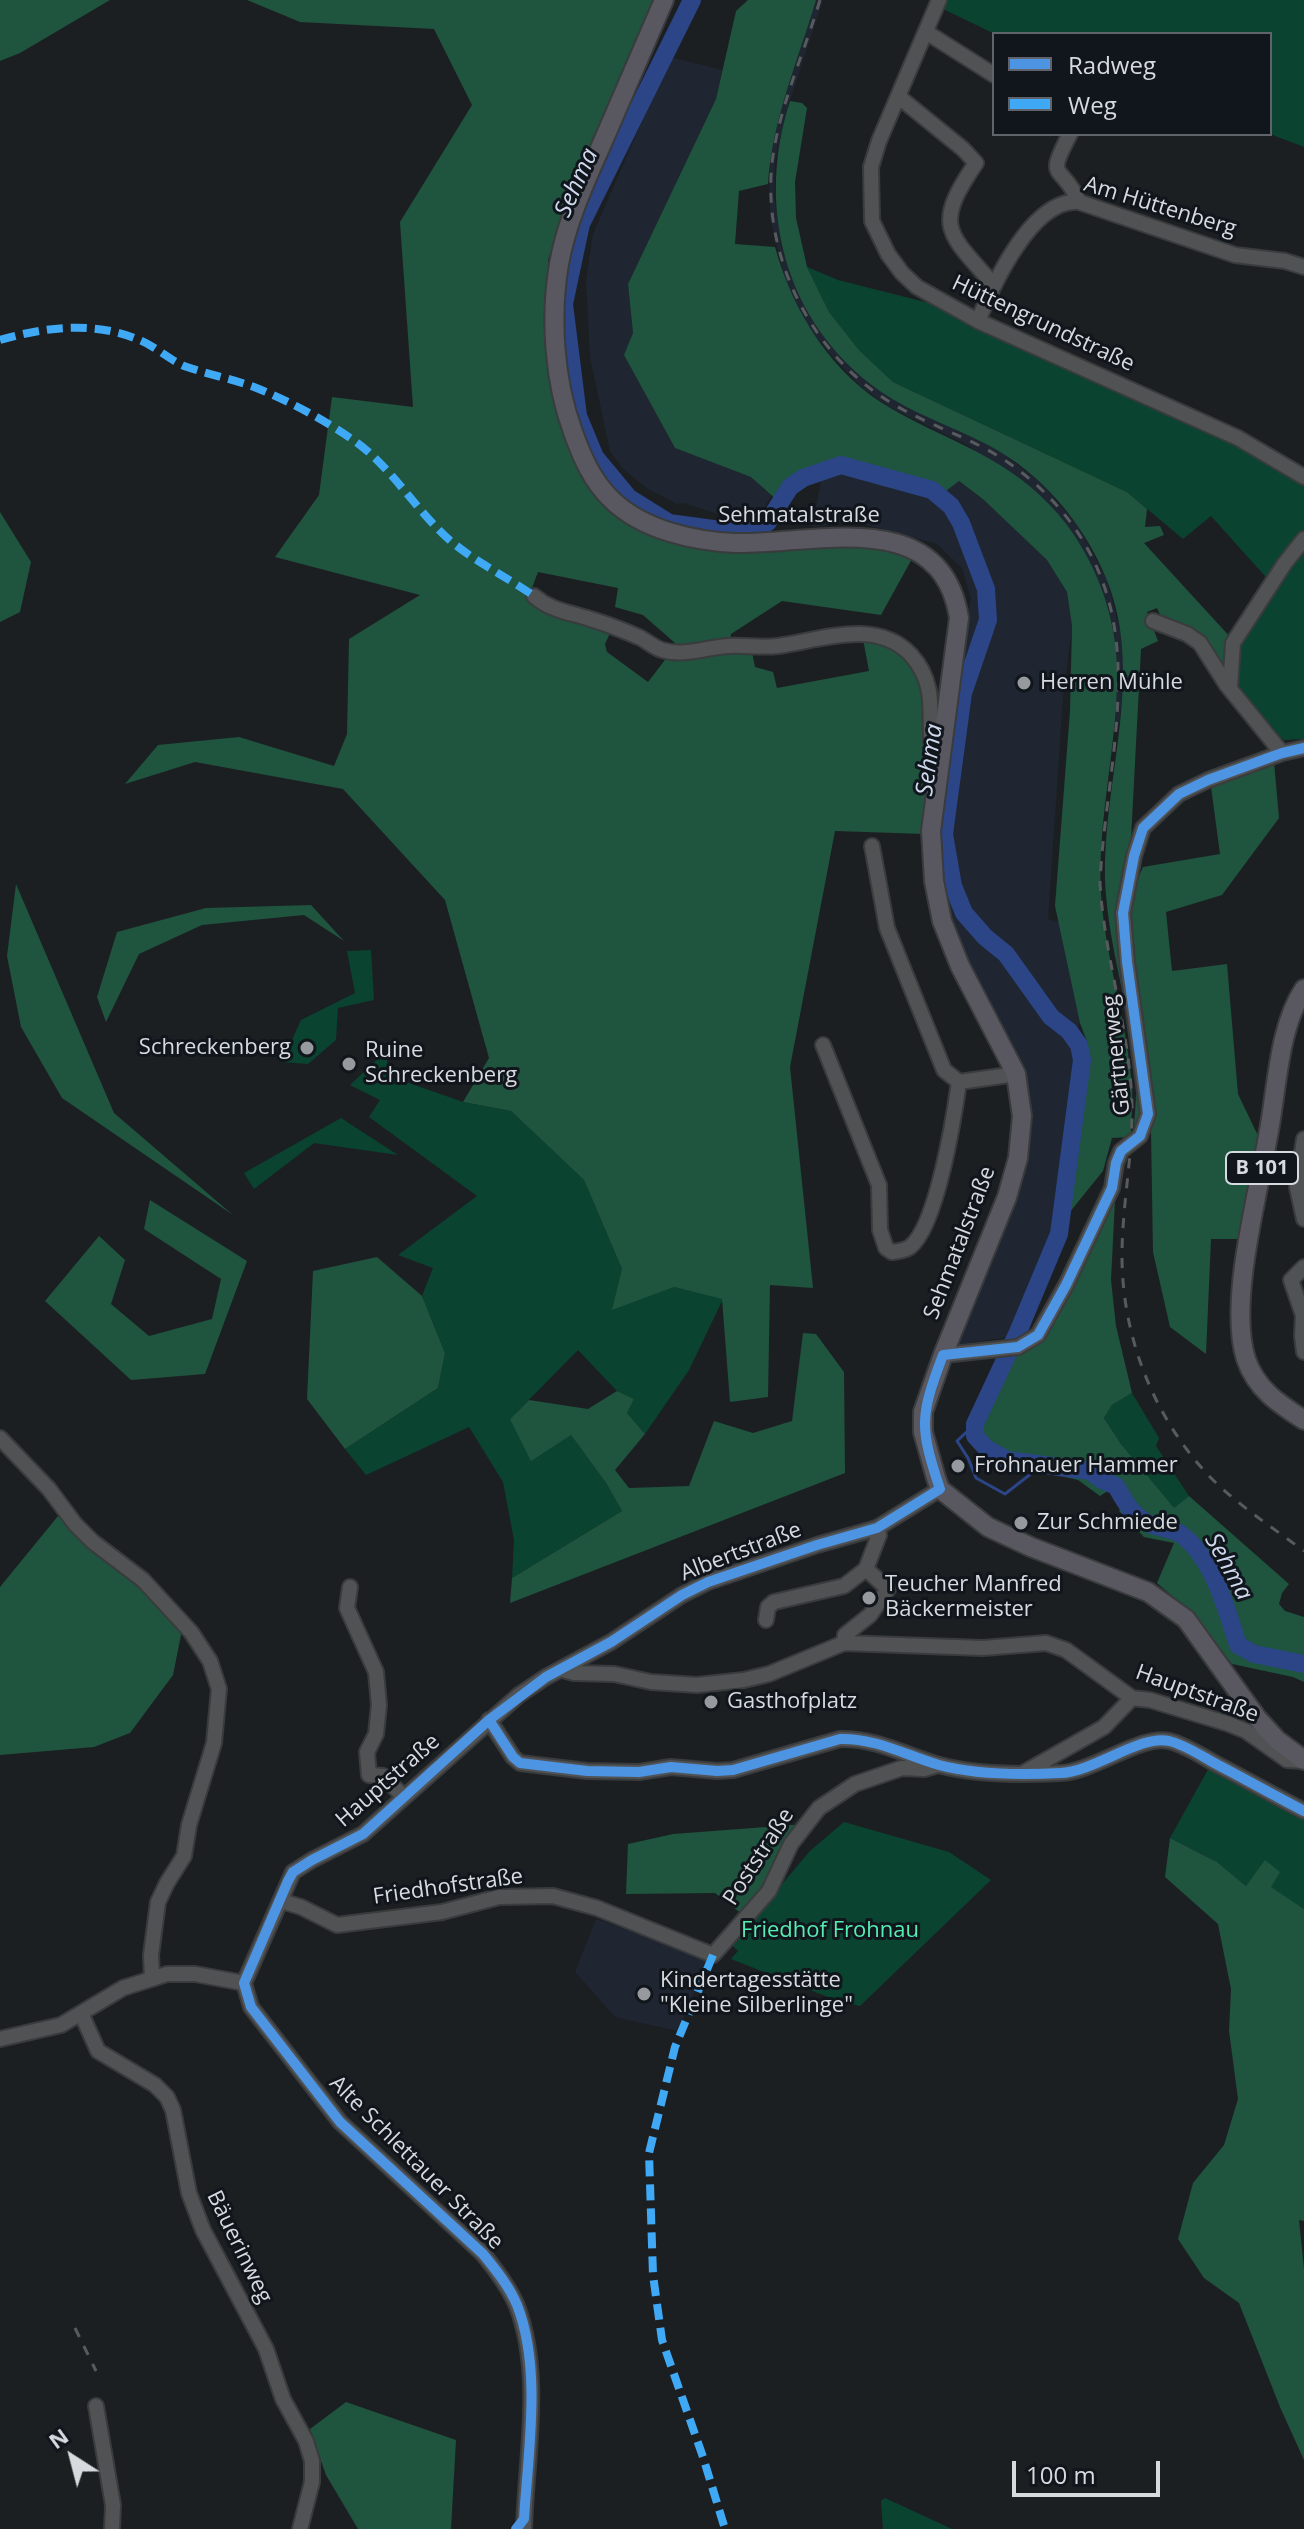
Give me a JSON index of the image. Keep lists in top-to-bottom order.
{
  "streets": {
    "main road": ["Sehmatalstraße", "B 101"],
    "street": [
      "Am Hüttenberg",
      "Hüttengrundstraße",
      "Gärtnerweg",
      "Albertstraße",
      "Hauptstraße",
      "Poststraße",
      "Friedhofstraße",
      "Alte Schlettauer Straße",
      "Bäuerinweg"
    ]
  },
  "crossings": [
    ["Am Hüttenberg", "Hüttengrundstraße"],
    ["Sehmatalstraße", "Gärtnerweg"],
    ["Sehmatalstraße", "Albertstraße"],
    ["Albertstraße", "Hauptstraße"],
    ["Hauptstraße", "Friedhofstraße"],
    ["Hauptstraße", "Alte Schlettauer Straße"],
    ["Poststraße", "Friedhofstraße"]
  ],
  "water": ["Sehma"],
  "parks": ["Friedhof Frohnau"],
  "places": [
    "Herren Mühle",
    "Schreckenberg",
    "Ruine Schreckenberg",
    "Frohnauer Hammer",
    "Zur Schmiede",
    "Teucher Manfred Bäckermeister",
    "Gasthofplatz",
    "Kindertagesstätte \"Kleine Silberlinge\""
  ],
  "legend": ["Radweg", "Weg"],
  "scale_bar": "100 m",
  "north": "top left"
}
